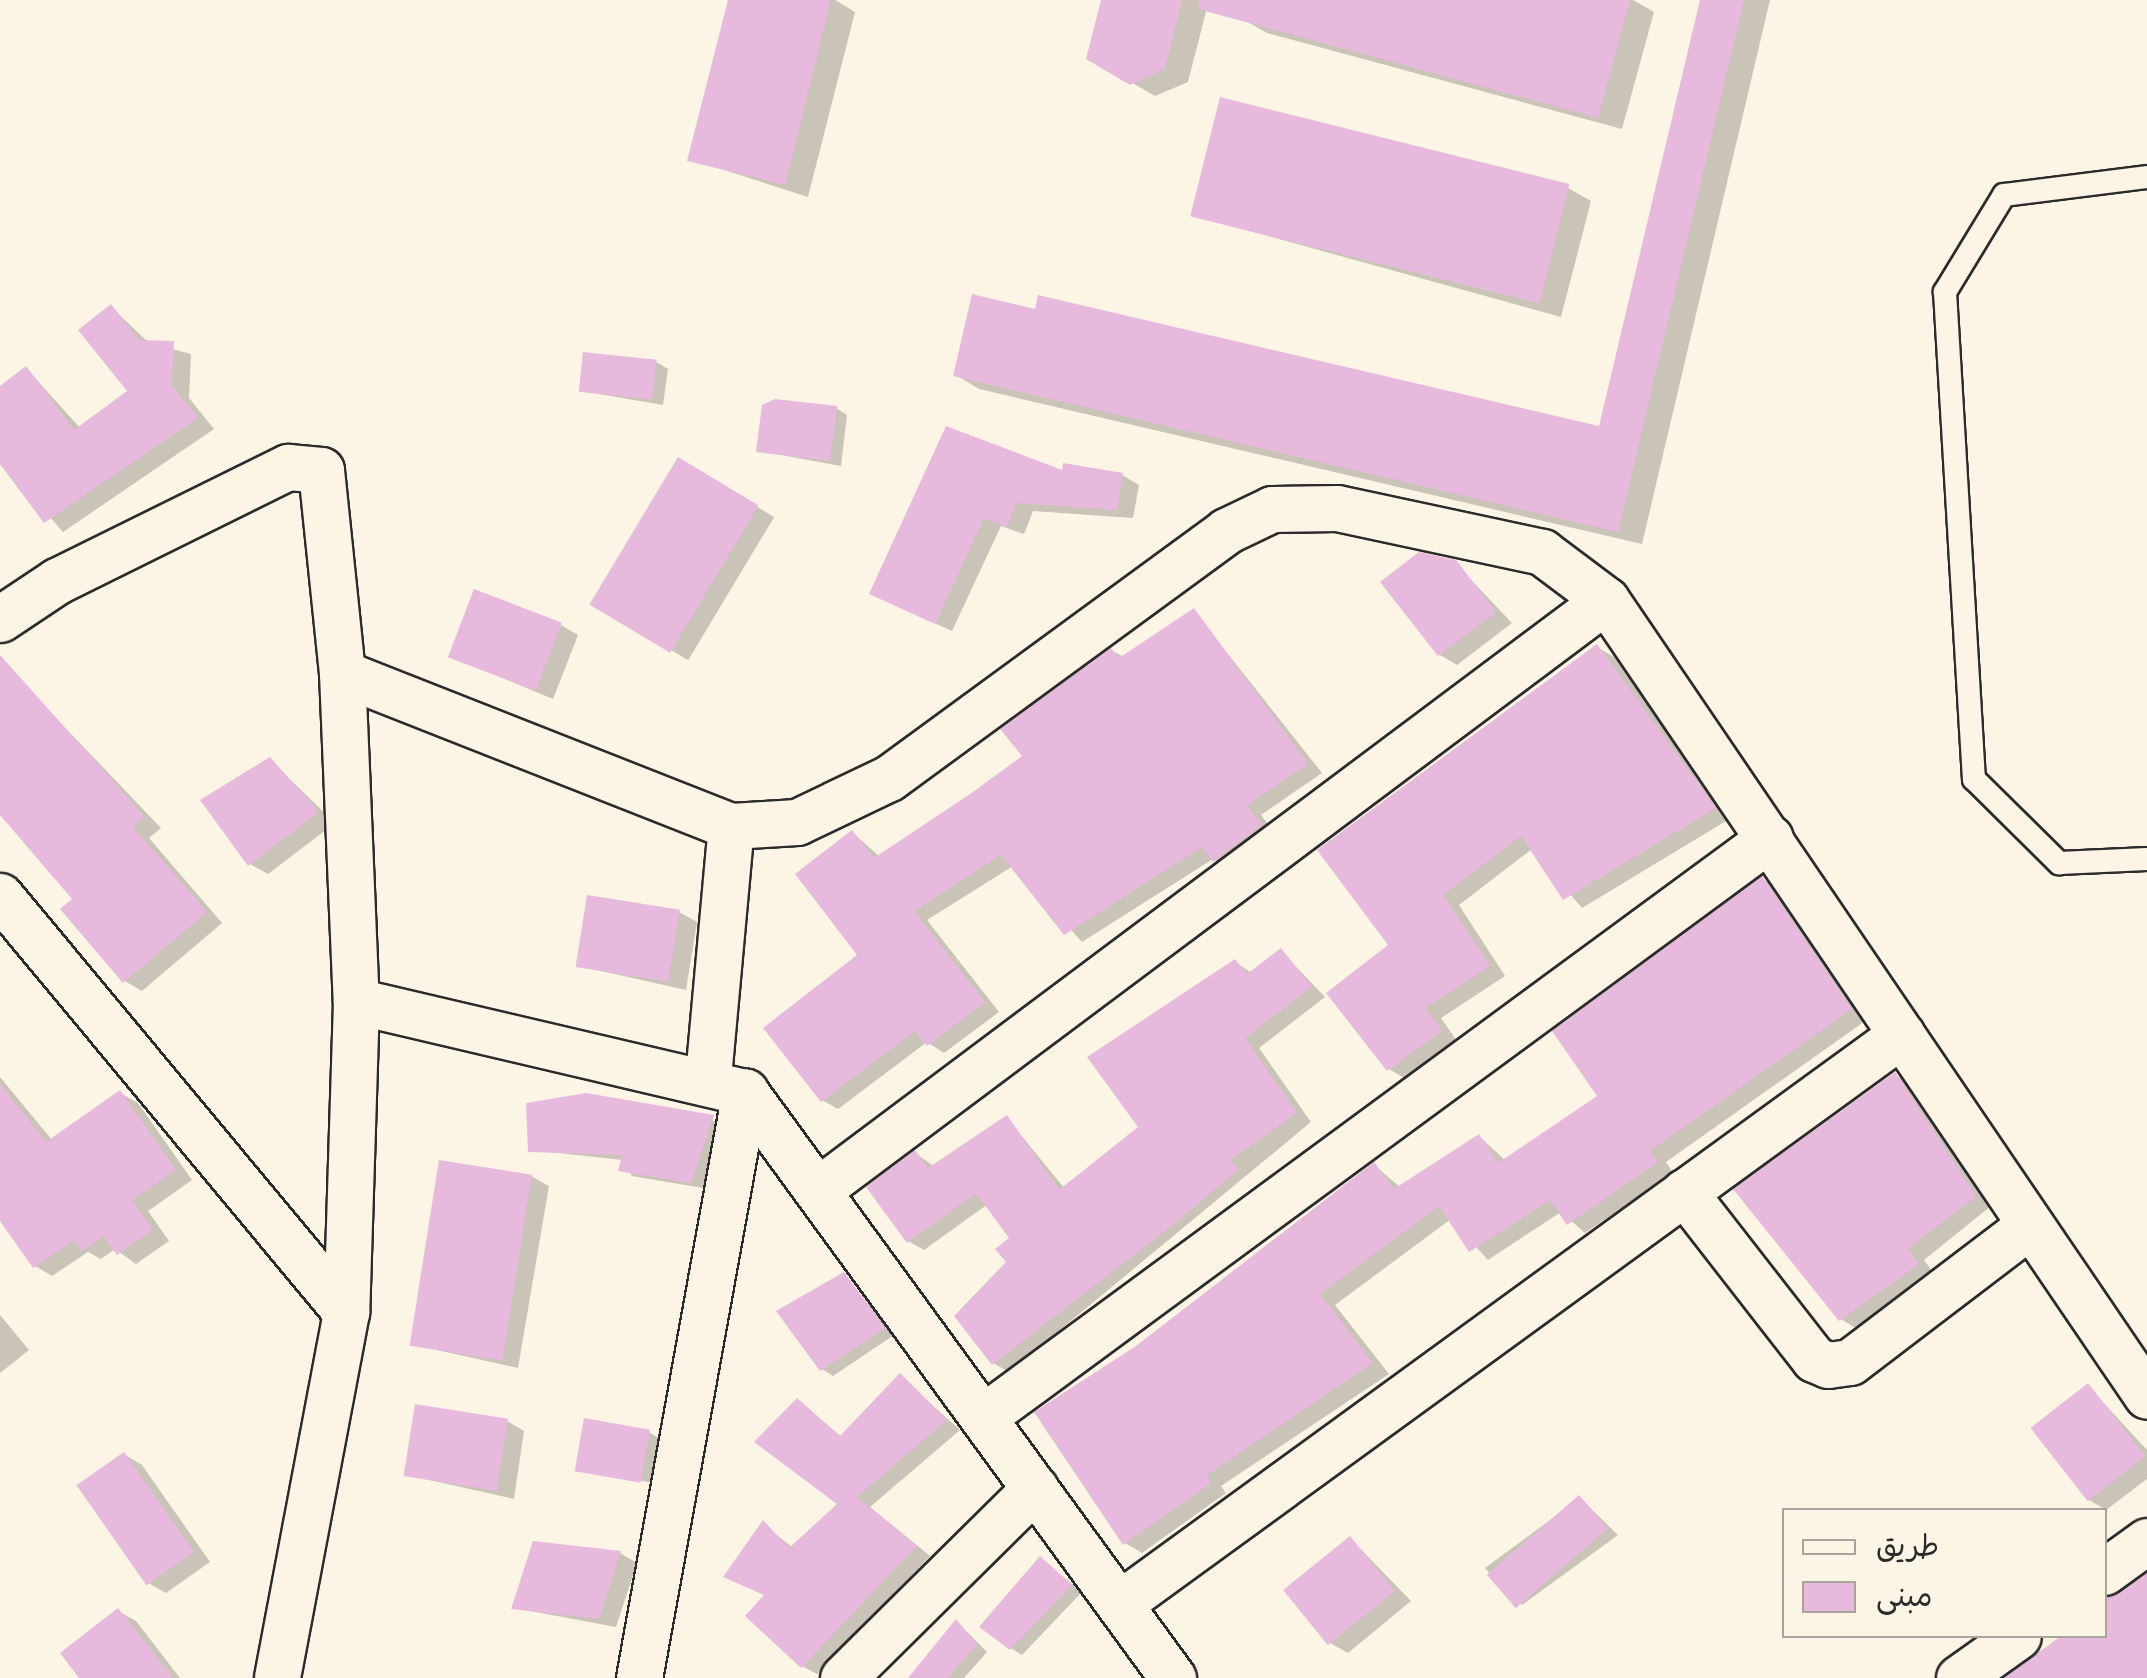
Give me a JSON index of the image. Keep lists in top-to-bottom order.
{
  "legend": ["طريق", "مبنى"]
}
